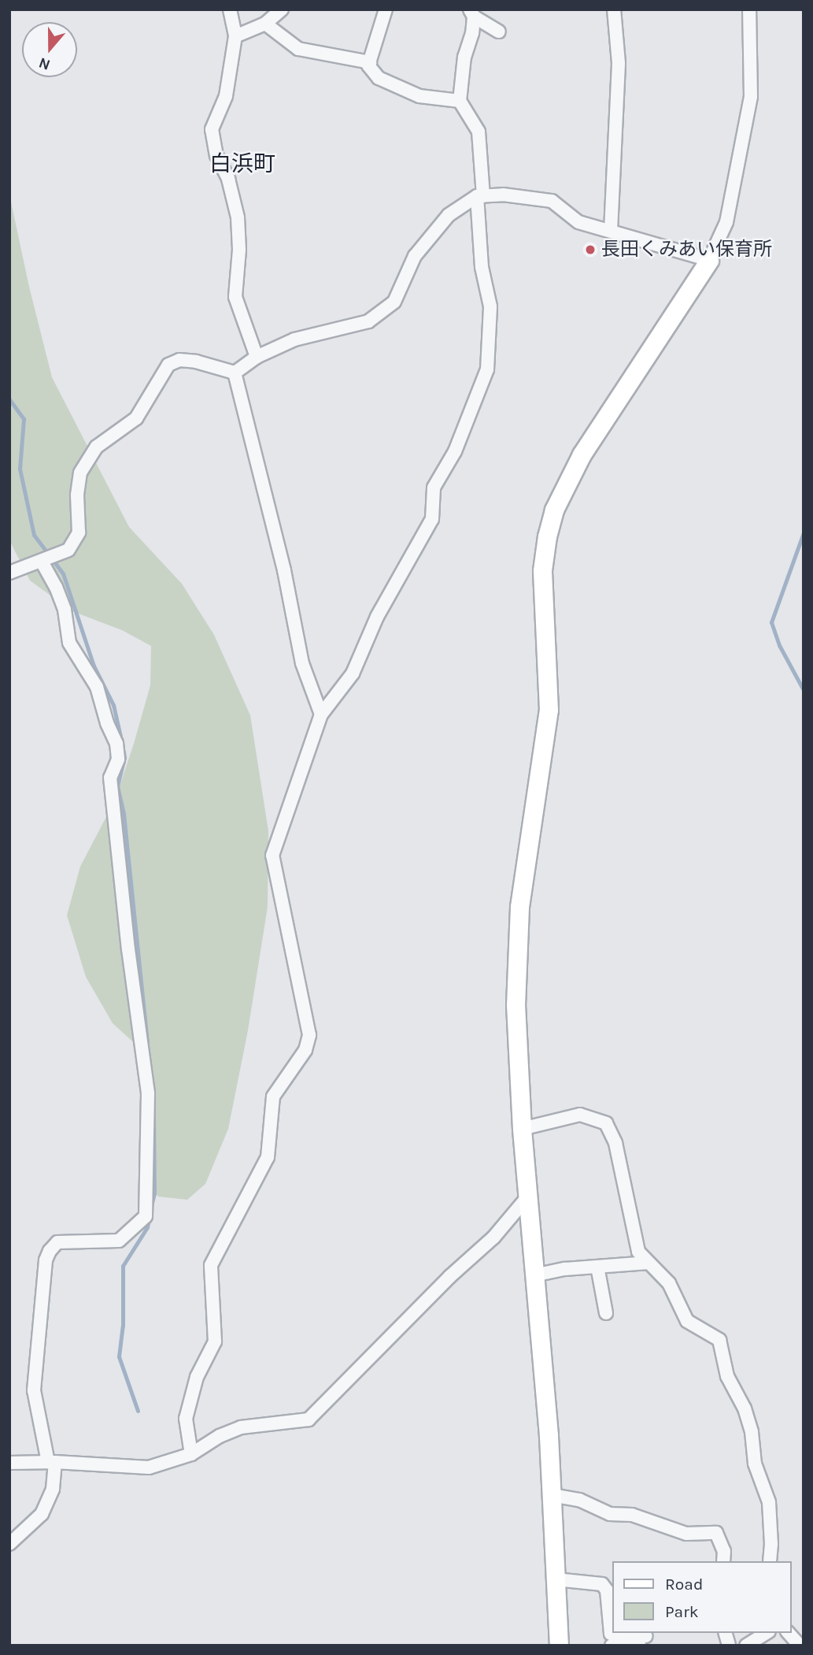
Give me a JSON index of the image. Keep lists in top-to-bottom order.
{
  "districts": ["白浜町"],
  "places": ["長田くみあい保育所"],
  "legend": ["Road", "Park"],
  "north": "bottom"
}
